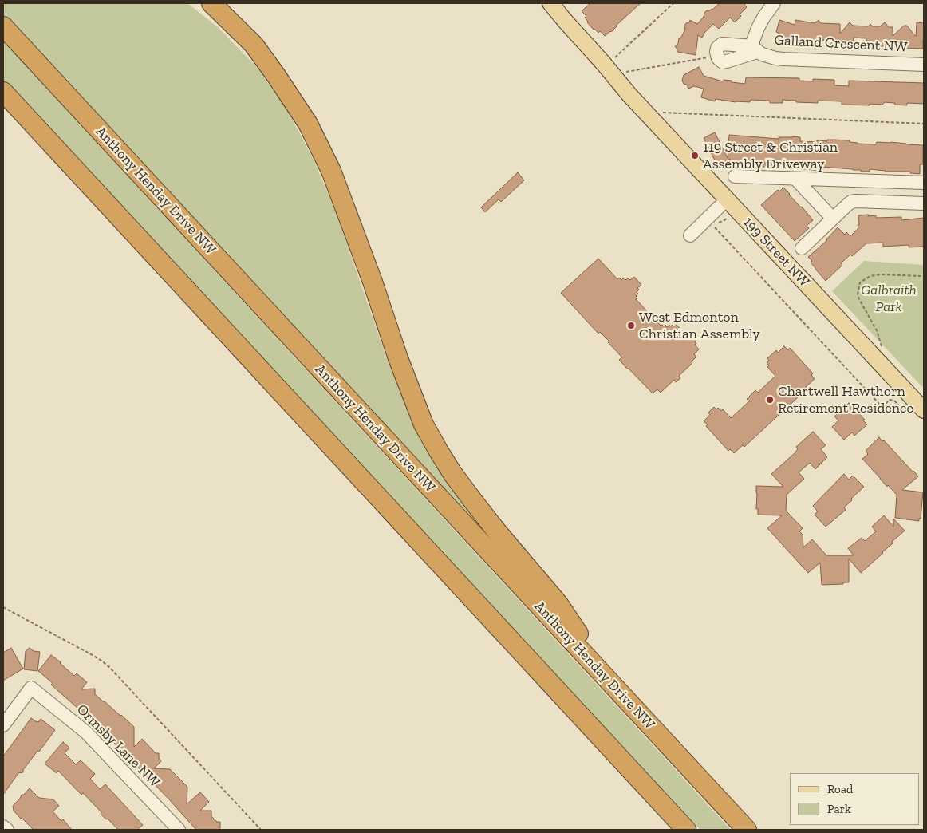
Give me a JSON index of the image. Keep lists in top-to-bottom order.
{
  "streets": {
    "highway": ["Anthony Henday Drive NW"],
    "main road": ["199 Street NW"],
    "street": ["Galland Crescent NW", "Ormsby Lane NW"]
  },
  "parks": ["Galbraith Park"],
  "places": ["119 Street & Christian Assembly Driveway", "West Edmonton Christian Assembly", "Chartwell Hawthorn Retirement Residence"],
  "legend": ["Road", "Park"]
}
